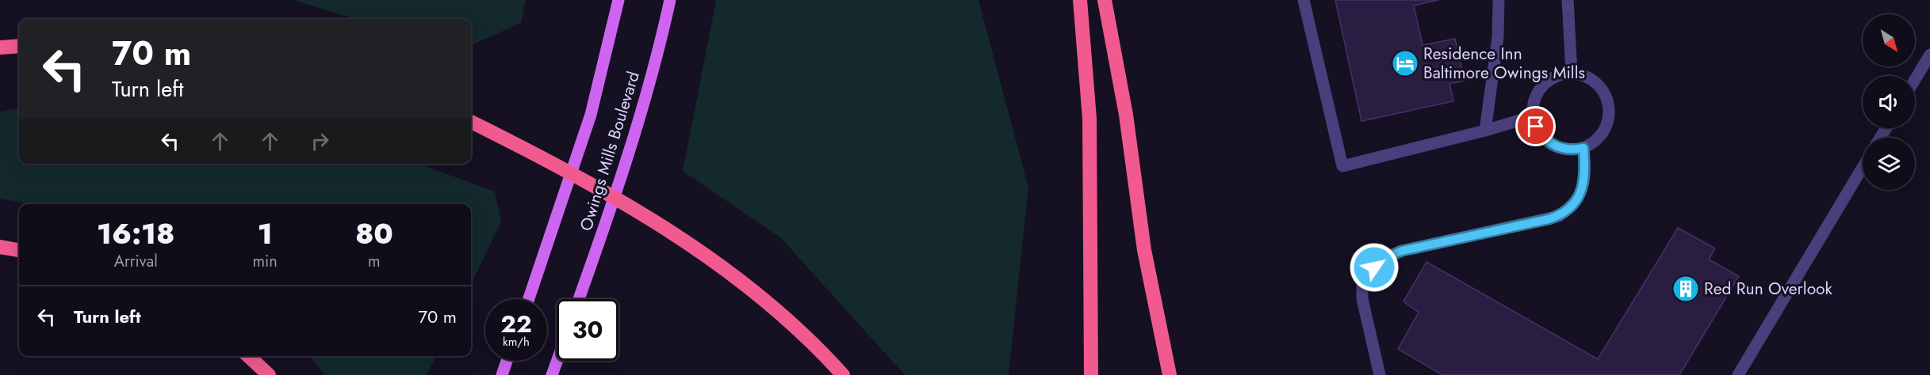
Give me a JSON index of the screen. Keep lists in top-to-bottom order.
{
  "streets": {
    "main road": ["Owings Mills Boulevard"]
  },
  "places": {
    "hotel": ["Residence Inn Baltimore Owings Mills"],
    "building": ["Red Run Overlook"]
  },
  "north": "bottom right",
  "page": {
    "turn": ["70 m", "Turn left"],
    "eta": [
      "16:18",
      "Arrival",
      "1",
      "min",
      "80",
      "m"
    ],
    "list": [
      {
        "name": "Turn left",
        "value": "70 m"
      }
    ],
    "speed": "22 km/h",
    "limit": "30"
  }
}
